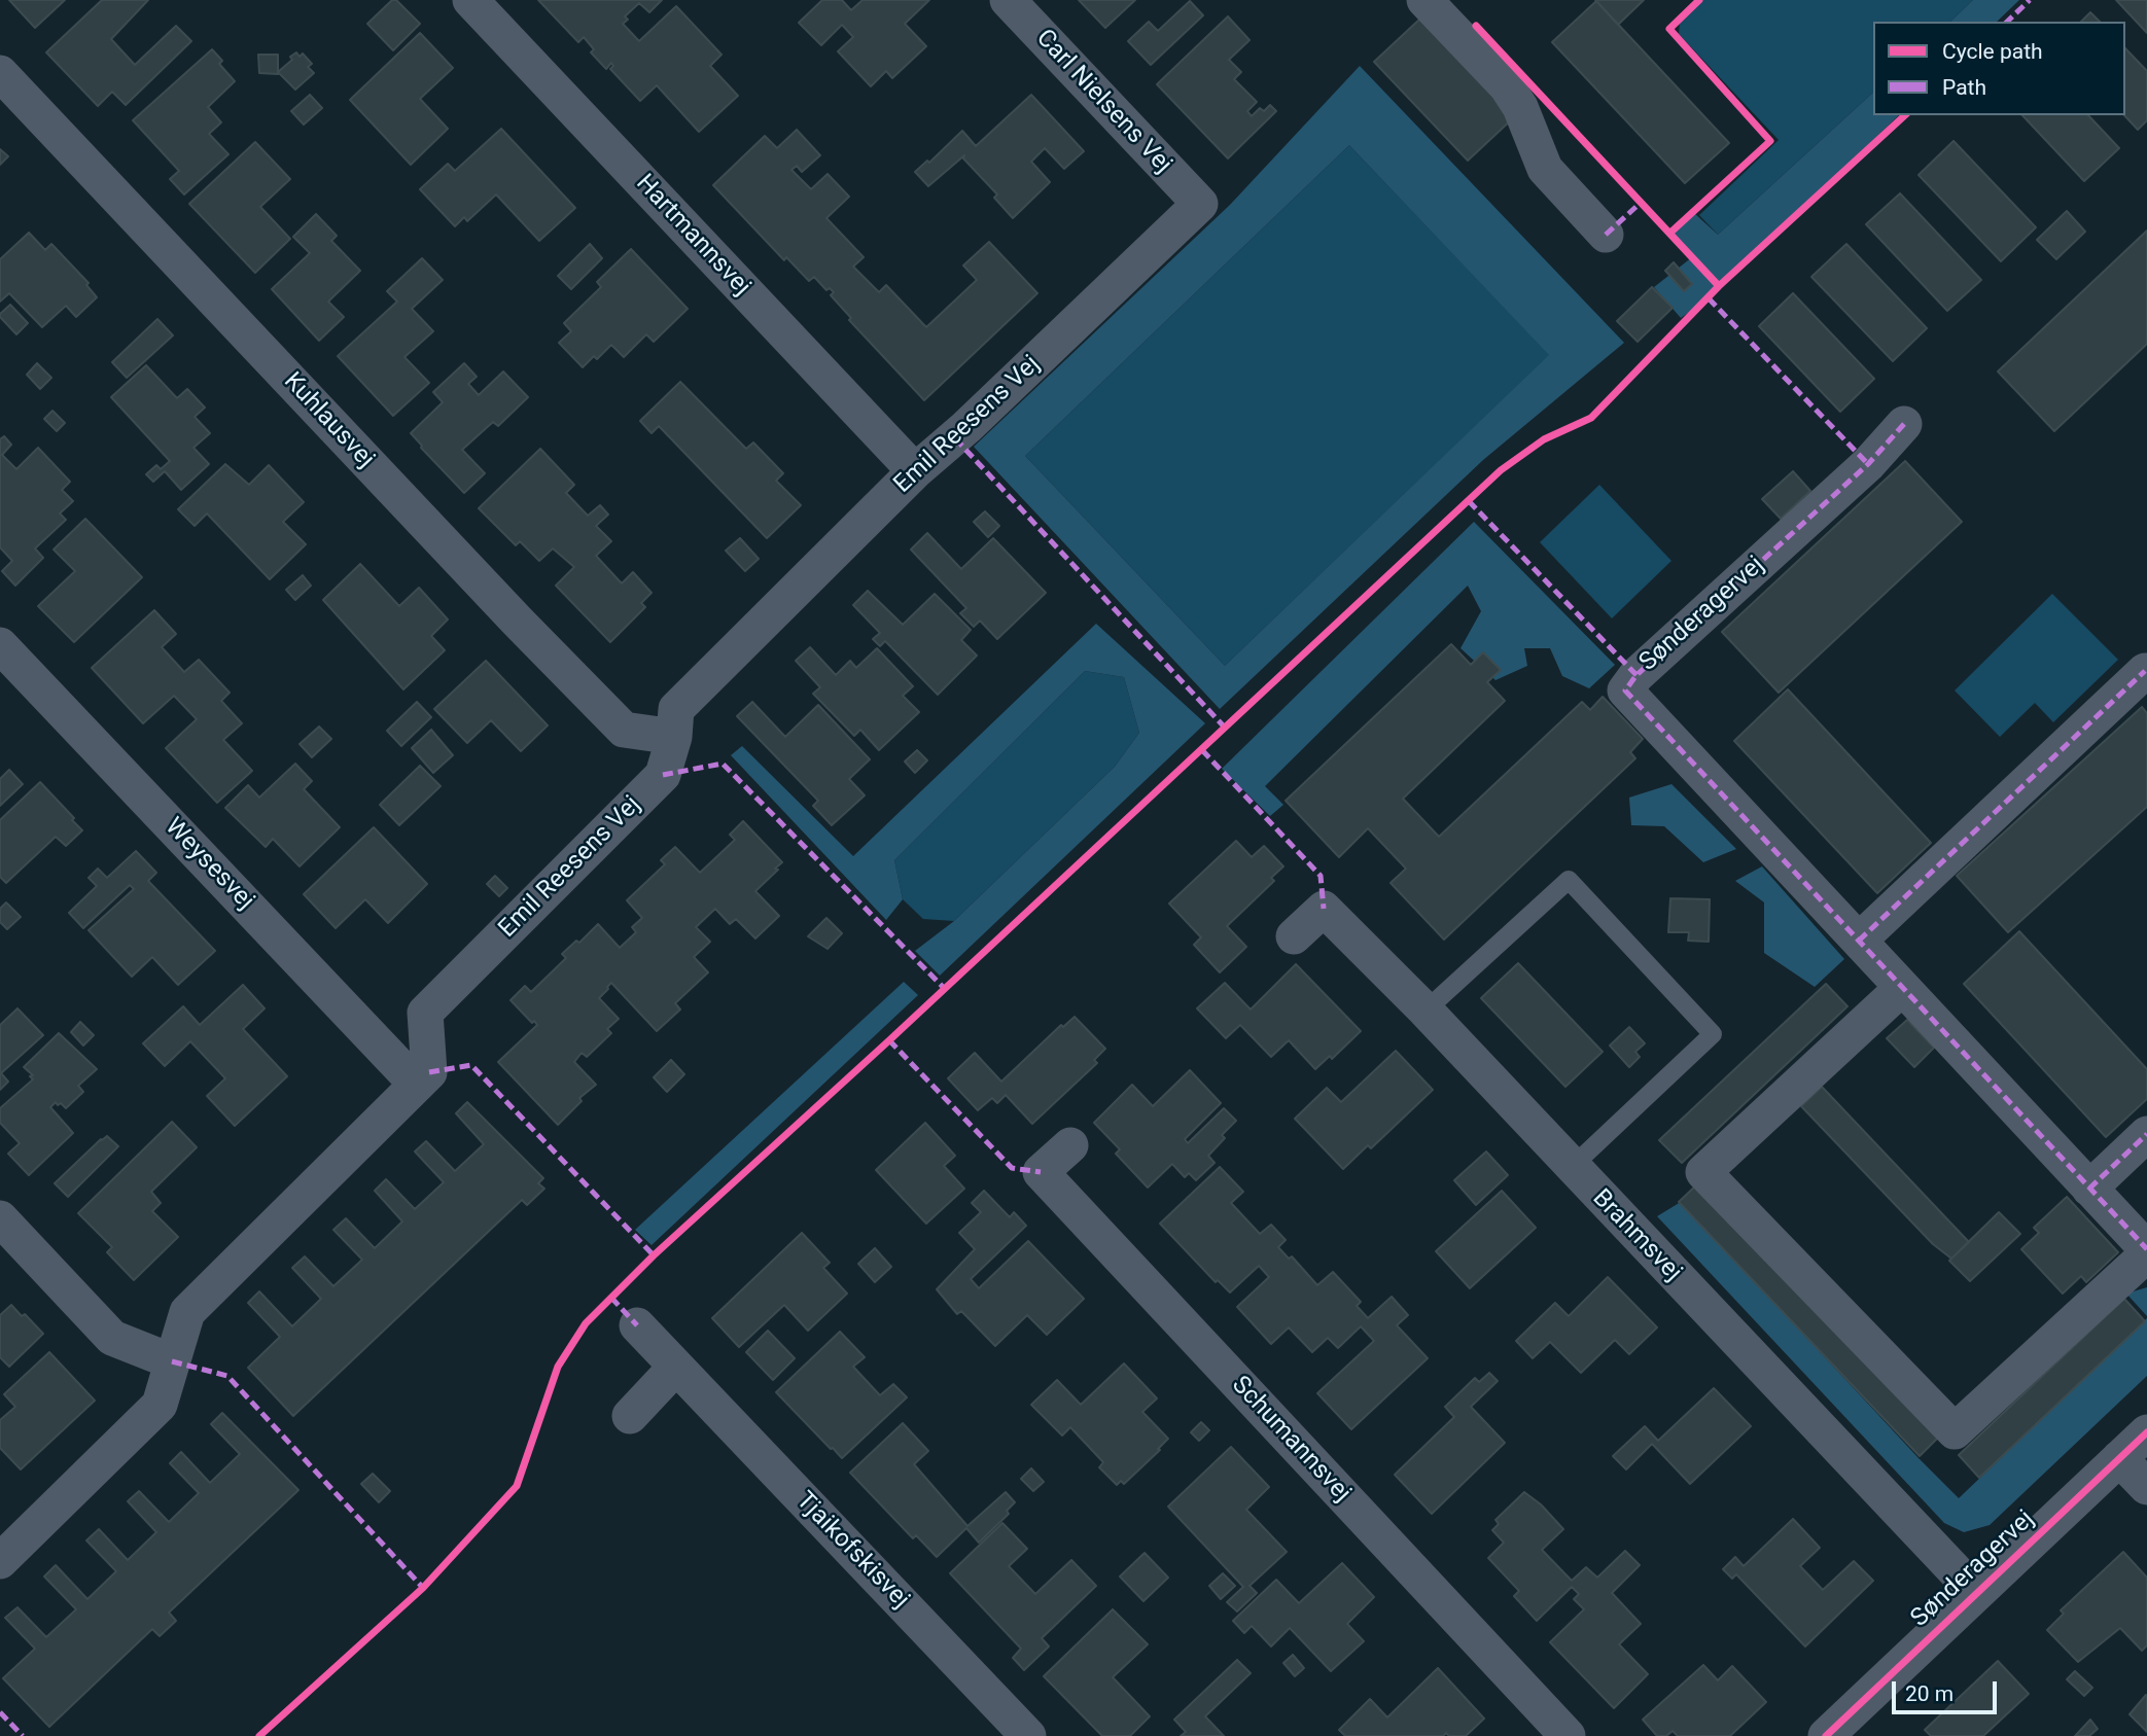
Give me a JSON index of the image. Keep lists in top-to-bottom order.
{
  "streets": {
    "street": [
      "Carl Nielsens Vej",
      "Hartmannsvej",
      "Kuhlausvej",
      "Emil Reesens Vej",
      "Sønderagervej",
      "Weysesvej",
      "Brahmsvej",
      "Schumannsvej",
      "Tjaikofskisvej"
    ]
  },
  "crossings": [
    ["Carl Nielsens Vej", "Emil Reesens Vej"],
    ["Hartmannsvej", "Emil Reesens Vej"],
    ["Kuhlausvej", "Emil Reesens Vej"],
    ["Emil Reesens Vej", "Weysesvej"],
    ["Sønderagervej", "Brahmsvej"]
  ],
  "legend": ["Cycle path", "Path"],
  "scale_bar": "20 m"
}
